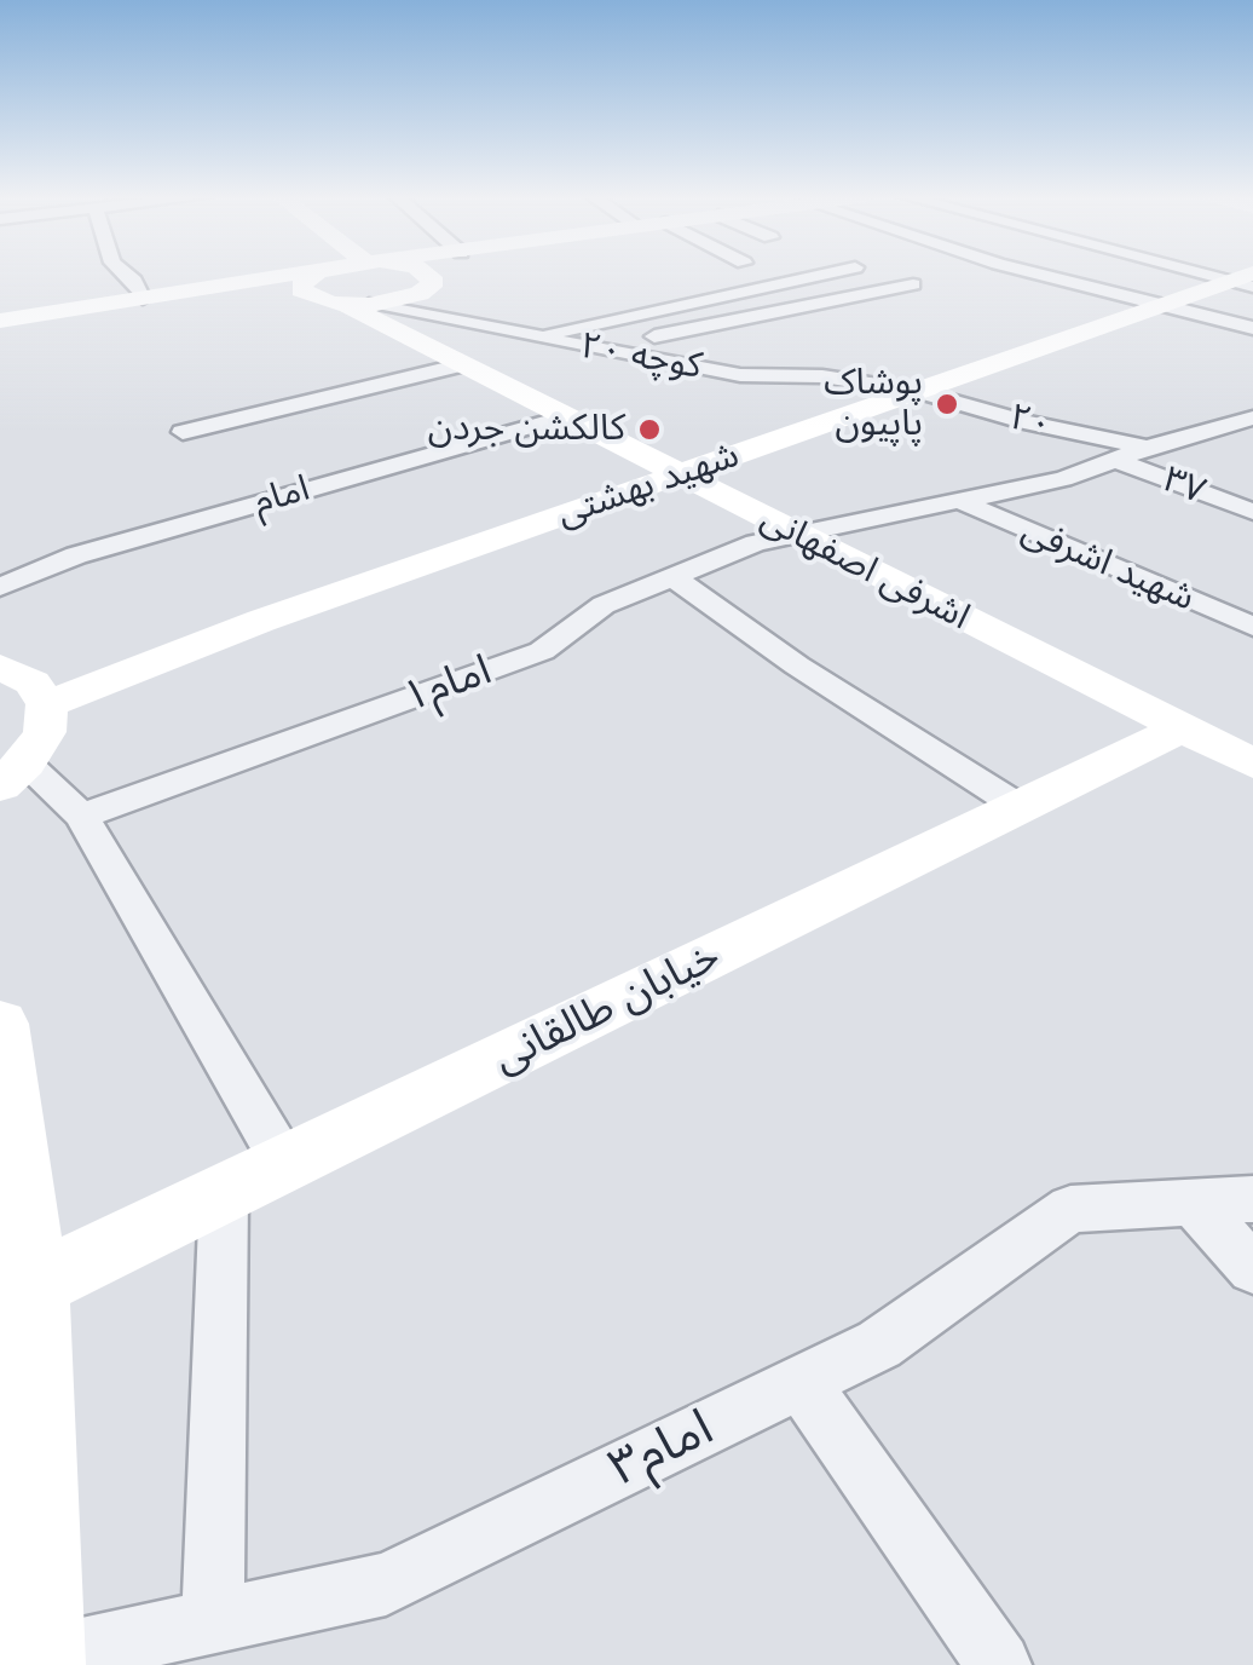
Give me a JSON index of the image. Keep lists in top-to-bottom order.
{
  "streets": {
    "main road": ["شهید بهشتی", "اشرفی اصفهانی", "خیابان طالقانی"],
    "street": [
      "کوچه ۲۰",
      "۲۰",
      "۳۷",
      "امام",
      "شهید اشرفی",
      "امام۱",
      "امام۳"
    ]
  },
  "crossings": [
    ["کوچه ۲۰", "۲۰"],
    ["کوچه ۲۰", "شهید بهشتی"],
    ["کوچه ۲۰", "اشرفی اصفهانی"],
    ["۲۰", "شهید بهشتی"],
    ["۲۰", "امام۱"],
    ["شهید بهشتی", "اشرفی اصفهانی"],
    ["۳۷", "امام۱"],
    ["امام", "اشرفی اصفهانی"],
    ["شهید اشرفی", "امام۱"],
    ["اشرفی اصفهانی", "امام۱"],
    ["اشرفی اصفهانی", "خیابان طالقانی"]
  ],
  "places": ["پوشاک پاپیون", "کالکشن جردن"]
}
